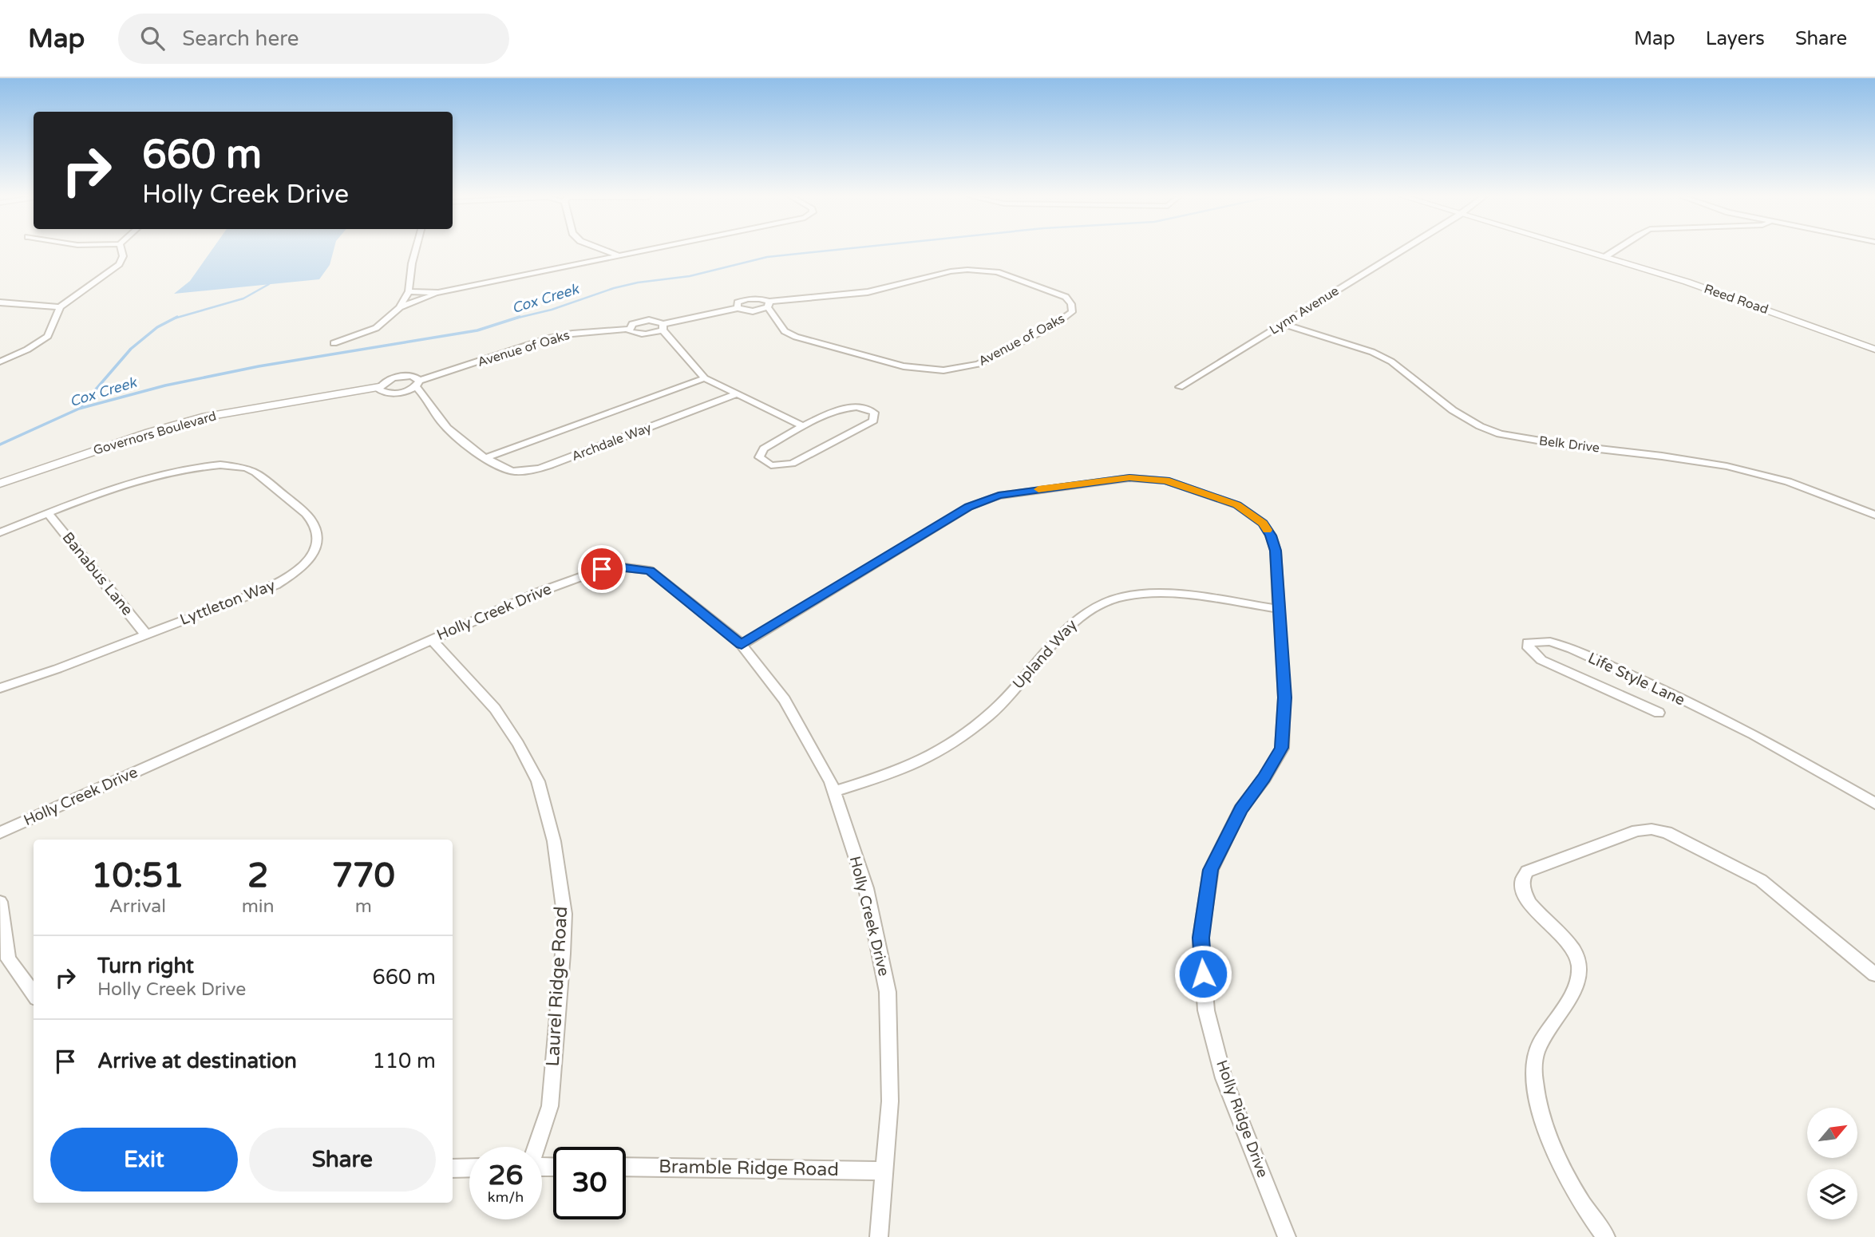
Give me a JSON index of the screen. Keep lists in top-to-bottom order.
{
  "streets": {
    "street": [
      "Reed Road",
      "Lynn Avenue",
      "Avenue of Oaks",
      "Governors Boulevard",
      "Archdale Way",
      "Belk Drive",
      "Banabus Lane",
      "Lyttleton Way",
      "Holly Creek Drive",
      "Upland Way",
      "Life Style Lane",
      "Laurel Ridge Road",
      "Holly Ridge Drive",
      "Bramble Ridge Road"
    ]
  },
  "crossings": [
    ["Lynn Avenue", "Belk Drive"],
    ["Avenue of Oaks", "Governors Boulevard"],
    ["Avenue of Oaks", "Archdale Way"],
    ["Banabus Lane", "Lyttleton Way"],
    ["Holly Creek Drive", "Upland Way"],
    ["Holly Creek Drive", "Laurel Ridge Road"],
    ["Holly Creek Drive", "Holly Ridge Drive"],
    ["Holly Creek Drive", "Bramble Ridge Road"],
    ["Upland Way", "Holly Ridge Drive"]
  ],
  "water": ["Cox Creek"],
  "north": "top right",
  "page": {
    "header": "Map",
    "search": "Search here",
    "nav": ["Map", "Layers", "Share"],
    "turn": ["660 m", "Holly Creek Drive"],
    "eta": [
      "10:51",
      "Arrival",
      "2",
      "min",
      "770",
      "m"
    ],
    "list": [
      {
        "name": "Turn right",
        "note": "Holly Creek Drive",
        "value": "660 m"
      },
      {
        "name": "Arrive at destination",
        "value": "110 m"
      }
    ],
    "buttons": ["Exit", "Share"],
    "speed": "26 km/h",
    "limit": "30"
  }
}
